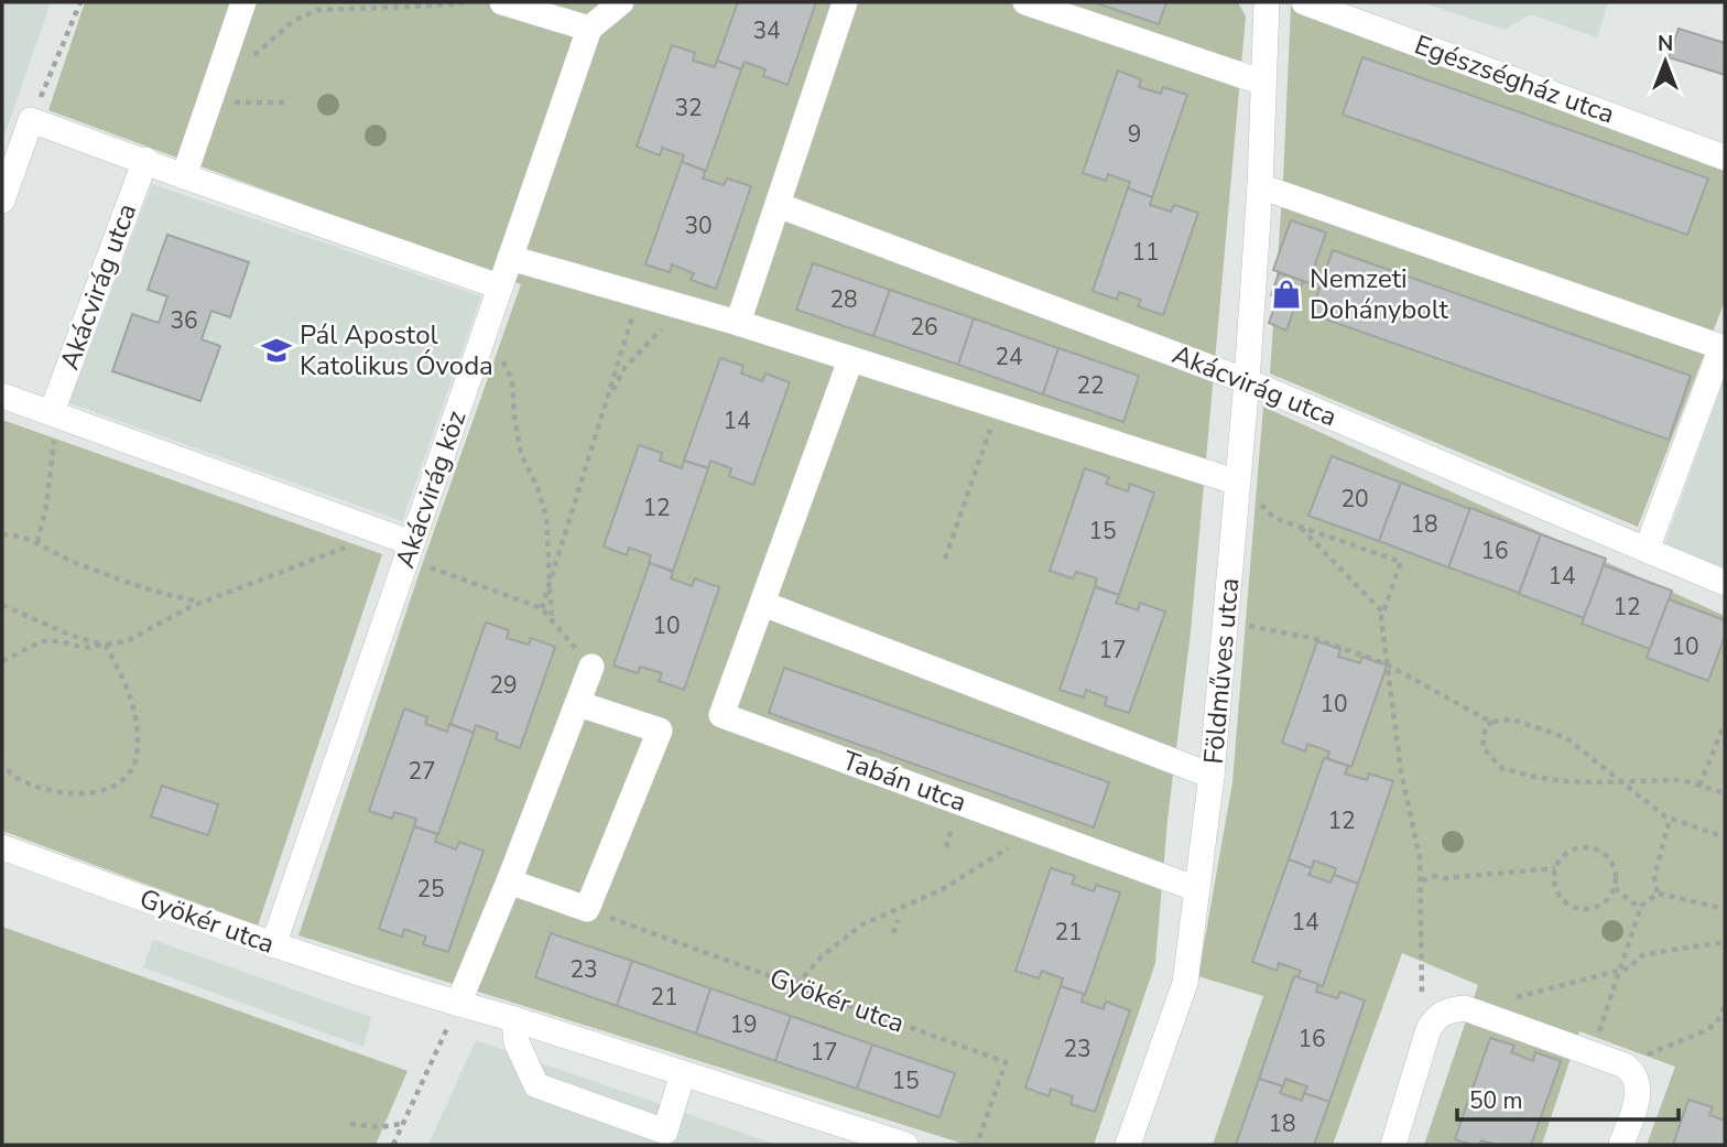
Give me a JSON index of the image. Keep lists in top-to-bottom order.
{
  "streets": {
    "street": [
      "Egészségház utca",
      "Akácvirág utca",
      "Akácvirág köz",
      "Földműves utca",
      "Tabán utca",
      "Gyökér utca"
    ]
  },
  "crossings": [
    ["Akácvirág utca", "Földműves utca"],
    ["Akácvirág köz", "Gyökér utca"],
    ["Földműves utca", "Tabán utca"]
  ],
  "places": {
    "shop": ["Nemzeti Dohánybolt"],
    "school or university": ["Pál Apostol Katolikus Óvoda"]
  },
  "house_numbers": [
    "34",
    "32",
    "9",
    "30",
    "11",
    "28",
    "36",
    "26",
    "24",
    "22",
    "14",
    "20",
    "12",
    "18",
    "15",
    "16",
    "14",
    "12",
    "10",
    "10",
    "17",
    "29",
    "10",
    "27",
    "12",
    "25",
    "14",
    "21",
    "23",
    "21",
    "19",
    "16",
    "23",
    "17",
    "15",
    "18"
  ],
  "scale_bar": "50 m",
  "north": "top"
}
